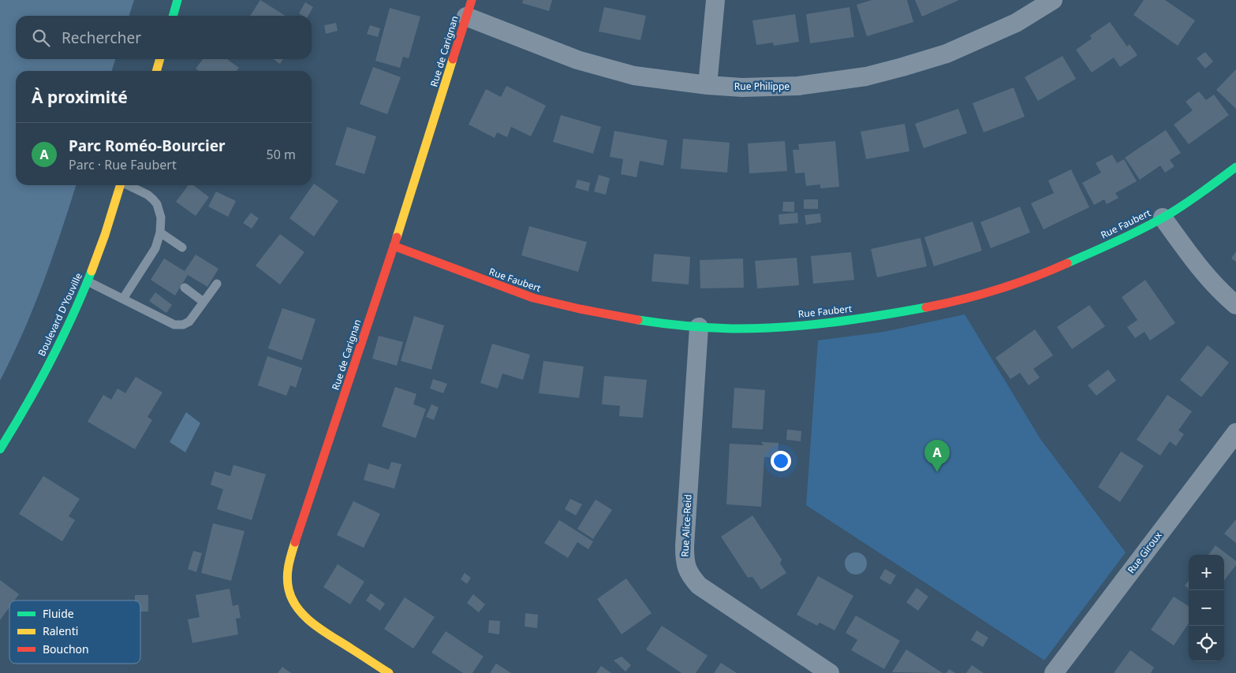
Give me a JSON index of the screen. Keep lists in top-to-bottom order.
{
  "streets": {
    "street": [
      "Rue de Carignan",
      "Rue Philippe",
      "Rue Faubert",
      "Boulevard D'Youville",
      "Rue Alice-Reid",
      "Rue Giroux"
    ]
  },
  "crossings": [
    ["Rue de Carignan", "Rue Philippe"],
    ["Rue de Carignan", "Rue Faubert"],
    ["Rue Faubert", "Rue Alice-Reid"]
  ],
  "legend": ["Fluide", "Ralenti", "Bouchon"],
  "page": {
    "search": "Rechercher",
    "heading": "À proximité",
    "list": [
      {
        "mark": "A",
        "name": "Parc Roméo-Bourcier",
        "note": "Parc · Rue Faubert",
        "value": "50 m"
      }
    ],
    "pins": "A",
    "map_buttons": ["+", "−"]
  }
}
